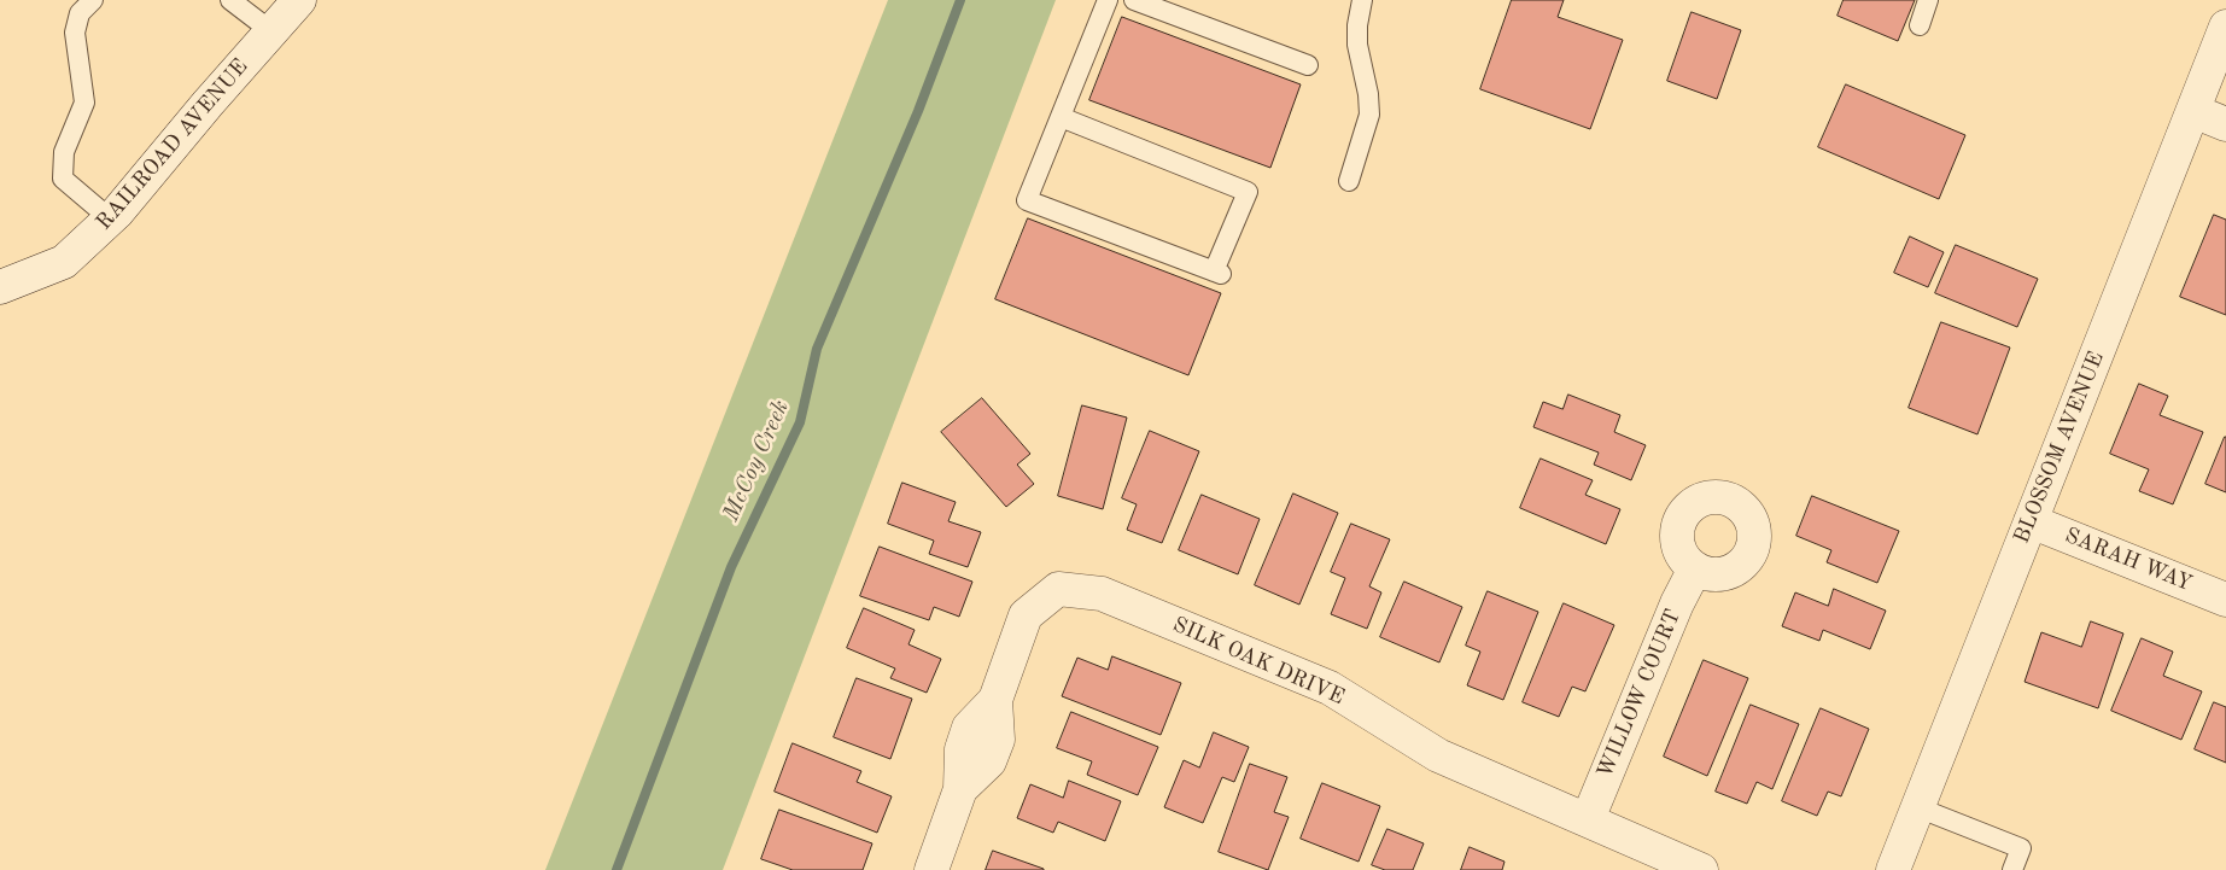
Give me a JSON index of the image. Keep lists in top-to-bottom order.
{
  "streets": {
    "street": [
      "RAILROAD AVENUE",
      "BLOSSOM AVENUE",
      "SARAH WAY",
      "SILK OAK DRIVE",
      "WILLOW COURT"
    ]
  },
  "crossings": [
    ["BLOSSOM AVENUE", "SARAH WAY"],
    ["SILK OAK DRIVE", "WILLOW COURT"]
  ],
  "water": ["McCoy Creek"]
}
